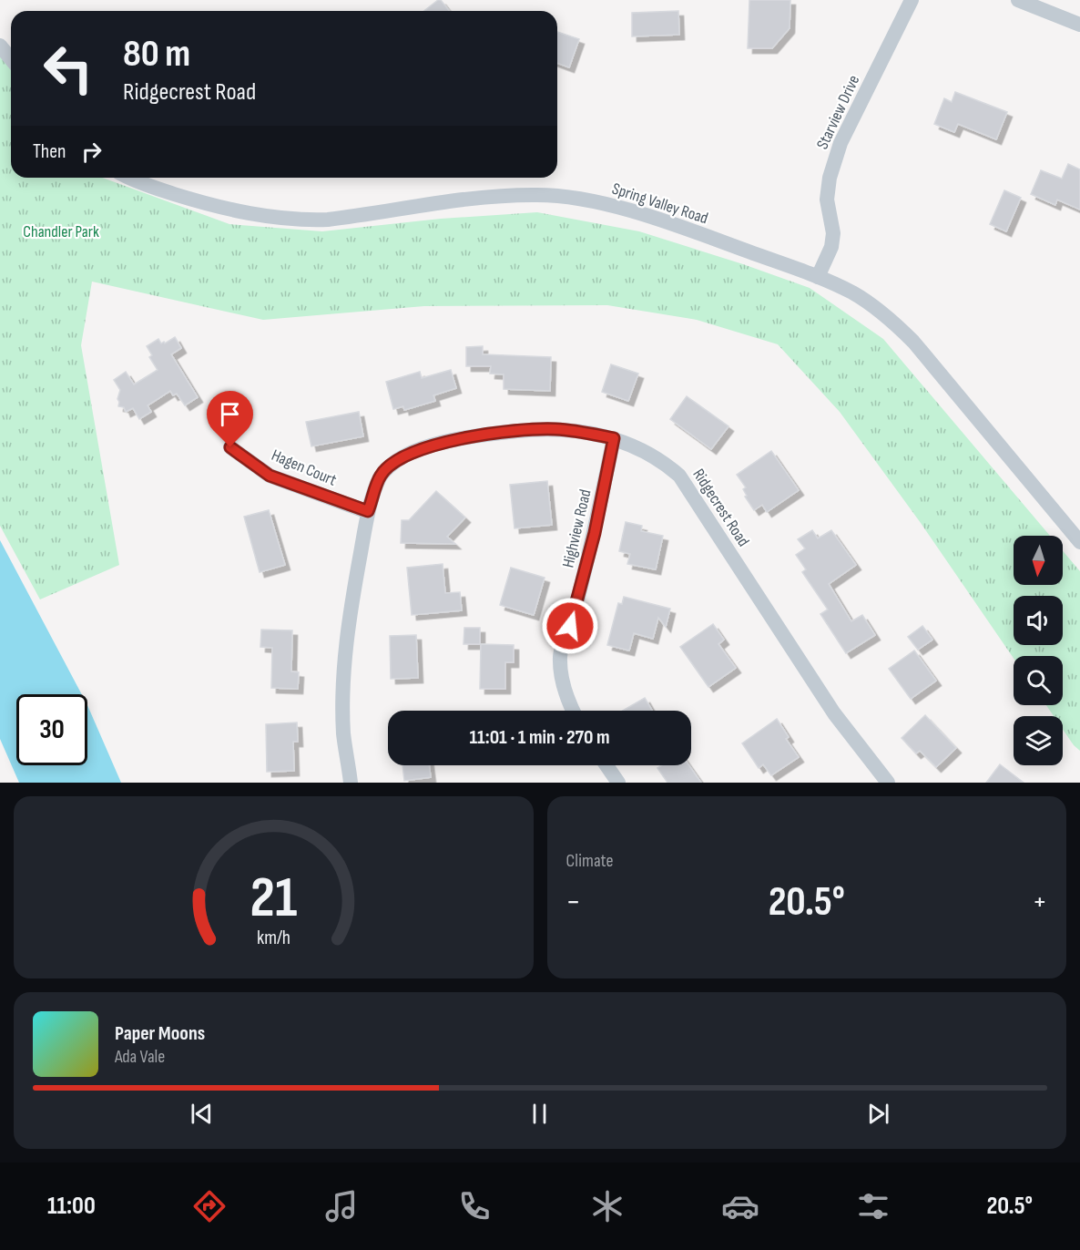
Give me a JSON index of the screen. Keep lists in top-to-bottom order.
{
  "streets": {
    "street": [
      "Starview Drive",
      "Spring Valley Road",
      "Hagen Court",
      "Ridgecrest Road",
      "Highview Road"
    ]
  },
  "crossings": [
    ["Starview Drive", "Spring Valley Road"],
    ["Hagen Court", "Ridgecrest Road"],
    ["Ridgecrest Road", "Highview Road"]
  ],
  "parks": ["Chandler Park"],
  "north": "bottom",
  "page": {
    "turn": ["80 m", "Ridgecrest Road"],
    "then": "Then",
    "limit": "30",
    "trip": "11:01 · 1 min · 270 m",
    "tile": "Climate",
    "heat": ["−", "20.5°", "+"],
    "song": ["Paper Moons", "Ada Vale"],
    "tabs": ["11:00", "20.5°"],
    "gauge": ["21", "km/h"]
  }
}
